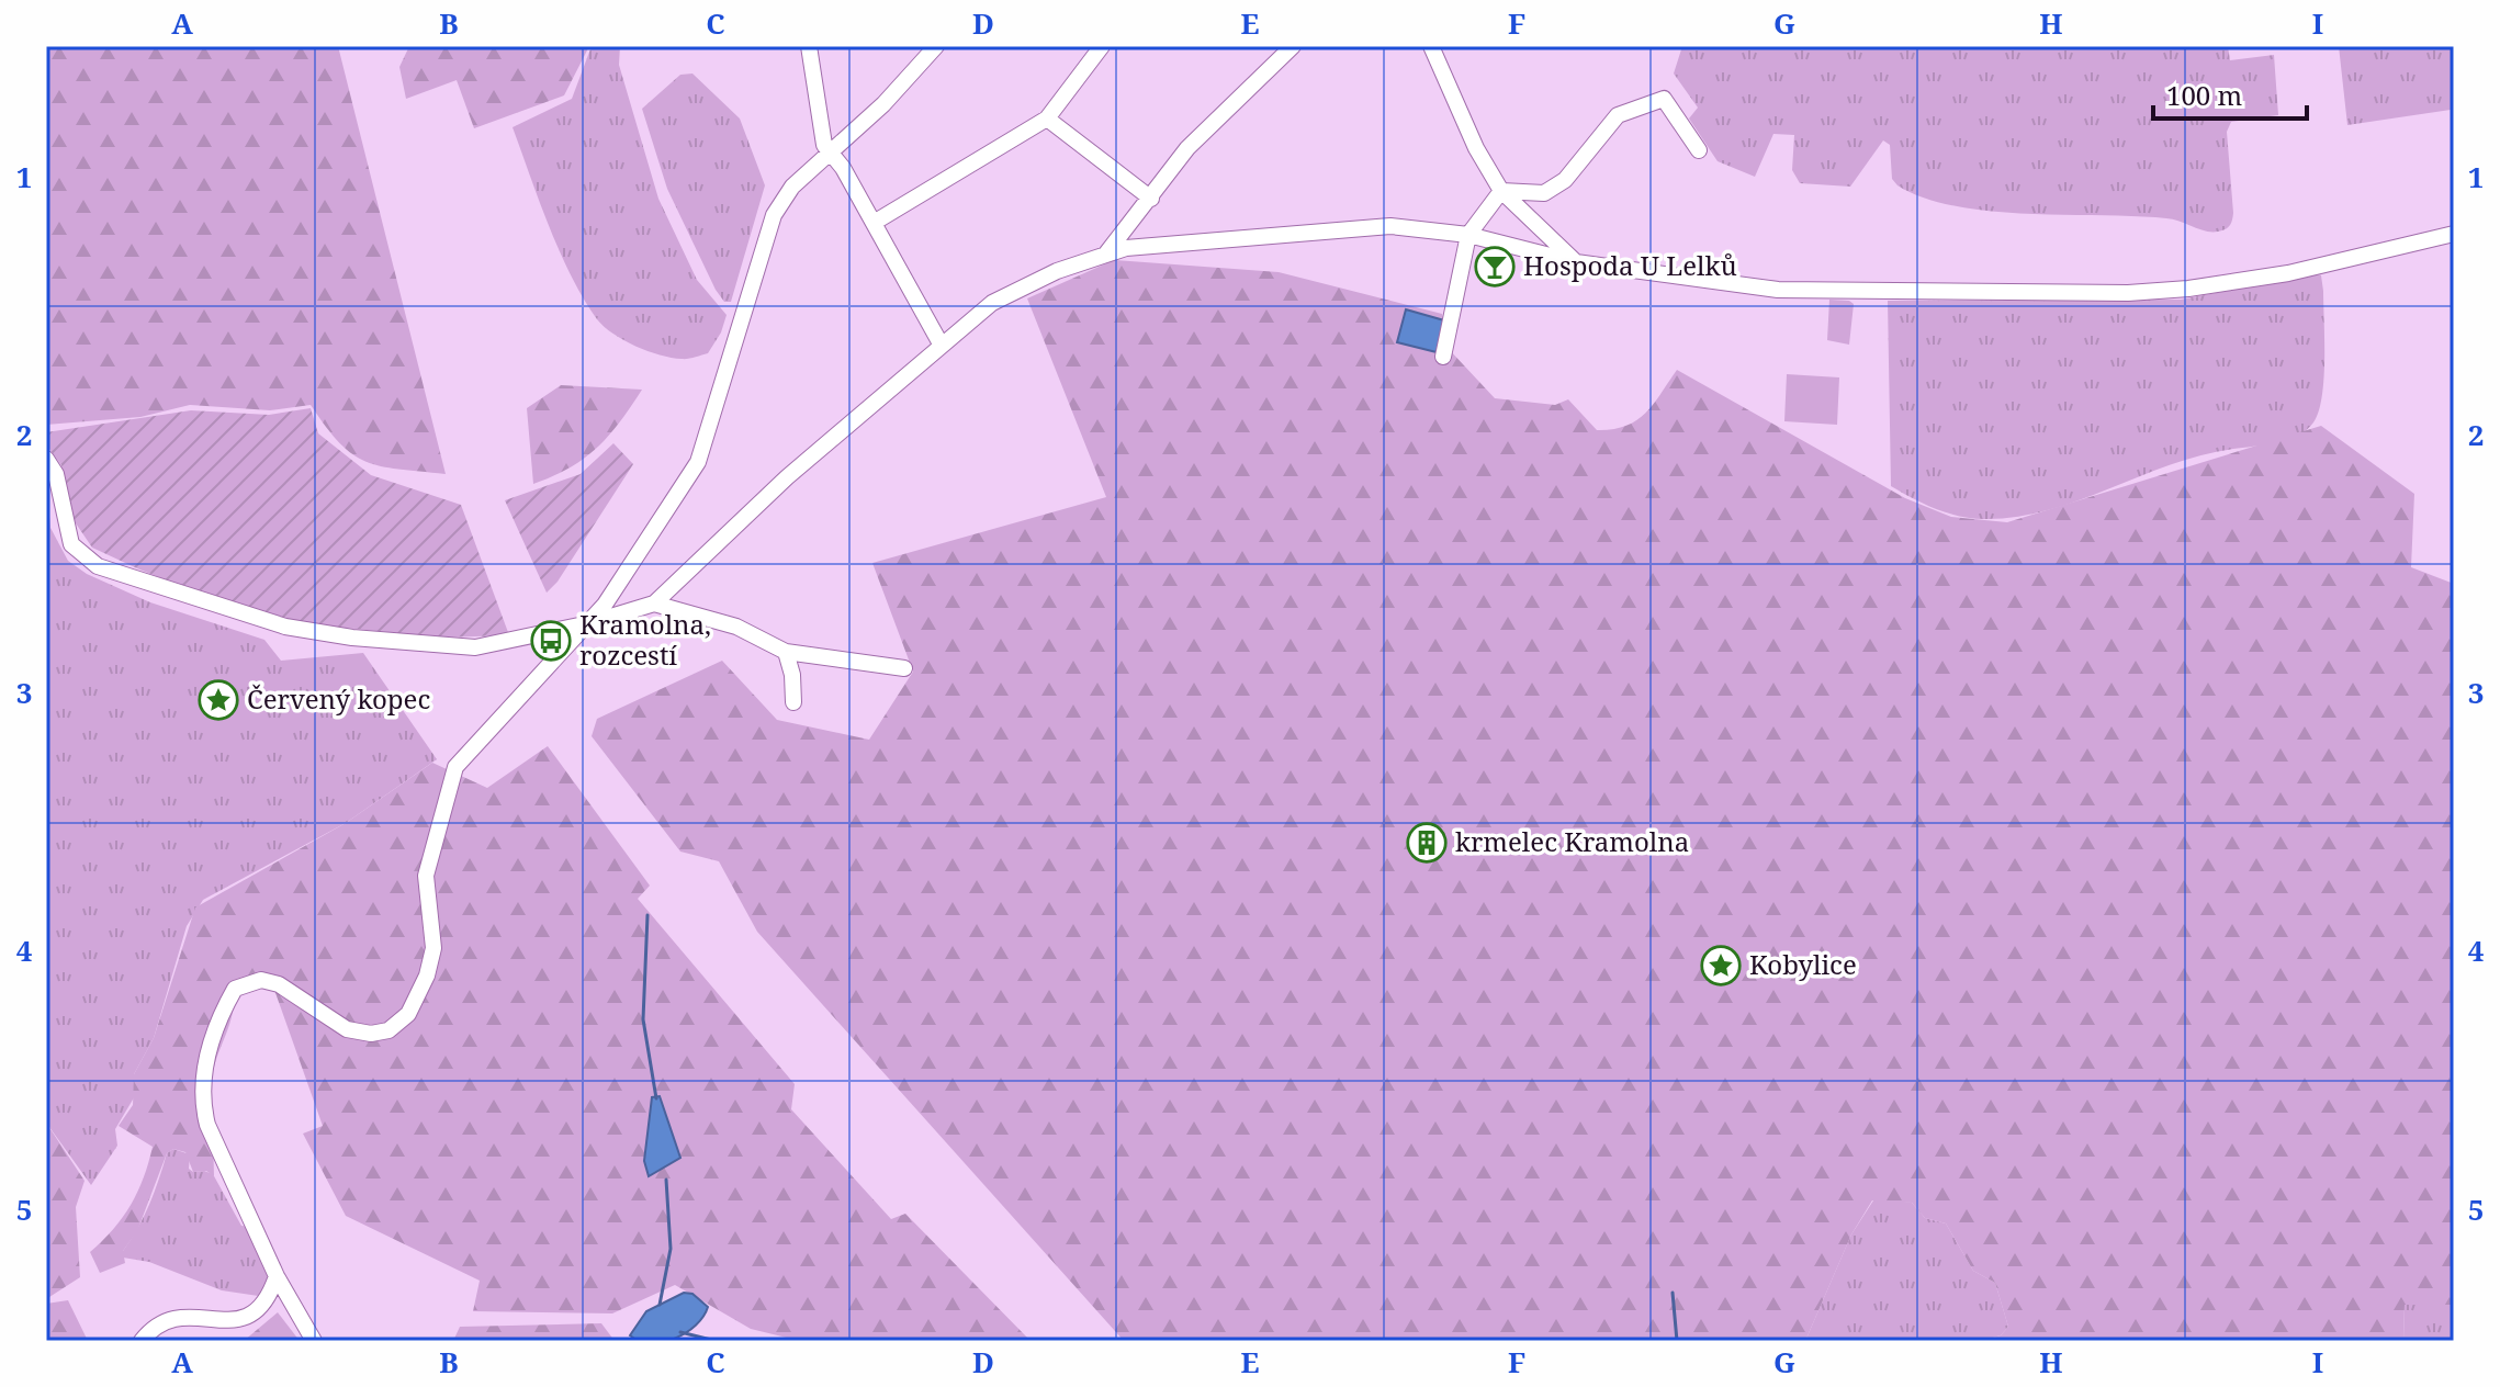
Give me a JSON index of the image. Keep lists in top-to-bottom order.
{
  "places": {
    "bar": ["Hospoda U Lelků"],
    "bus stop": ["Kramolna, rozcestí"],
    "place": ["Červený kopec", "Kobylice"],
    "building": ["krmelec Kramolna"]
  },
  "scale_bar": "100 m",
  "grid": {
    "columns": [
      "A",
      "B",
      "C",
      "D",
      "E",
      "F",
      "G",
      "H",
      "I"
    ],
    "rows": [
      "1",
      "2",
      "3",
      "4",
      "5"
    ]
  }
}
